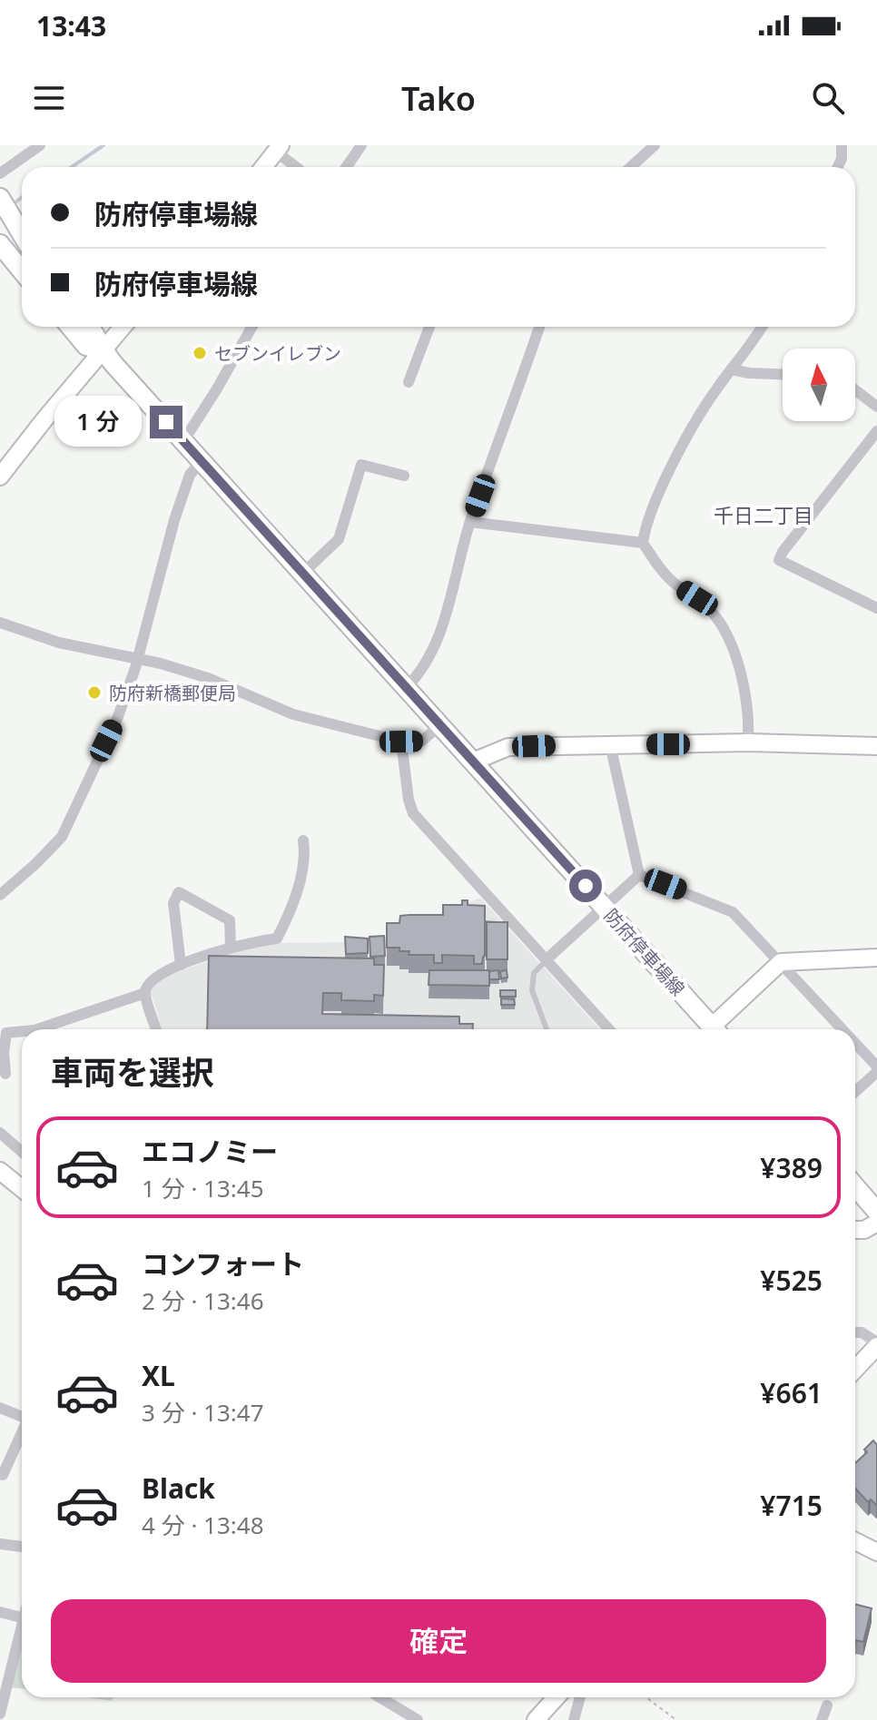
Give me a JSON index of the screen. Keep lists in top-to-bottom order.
{
  "streets": {
    "main road": ["防府停車場線"]
  },
  "districts": ["千日二丁目"],
  "places": ["セブンイレブン", "防府新橋郵便局"],
  "north": "top",
  "page": {
    "status": "13:43",
    "header": "Tako",
    "banner": ["防府停車場線", "防府停車場線"],
    "bubble": "1 分",
    "heading": "車両を選択",
    "list": [
      {
        "name": "エコノミー",
        "note": "1 分 · 13:45",
        "value": "¥389"
      },
      {
        "name": "コンフォート",
        "note": "2 分 · 13:46",
        "value": "¥525"
      },
      {
        "name": "XL",
        "note": "3 分 · 13:47",
        "value": "¥661"
      },
      {
        "name": "Black",
        "note": "4 分 · 13:48",
        "value": "¥715"
      }
    ],
    "buttons": "確定"
  }
}
